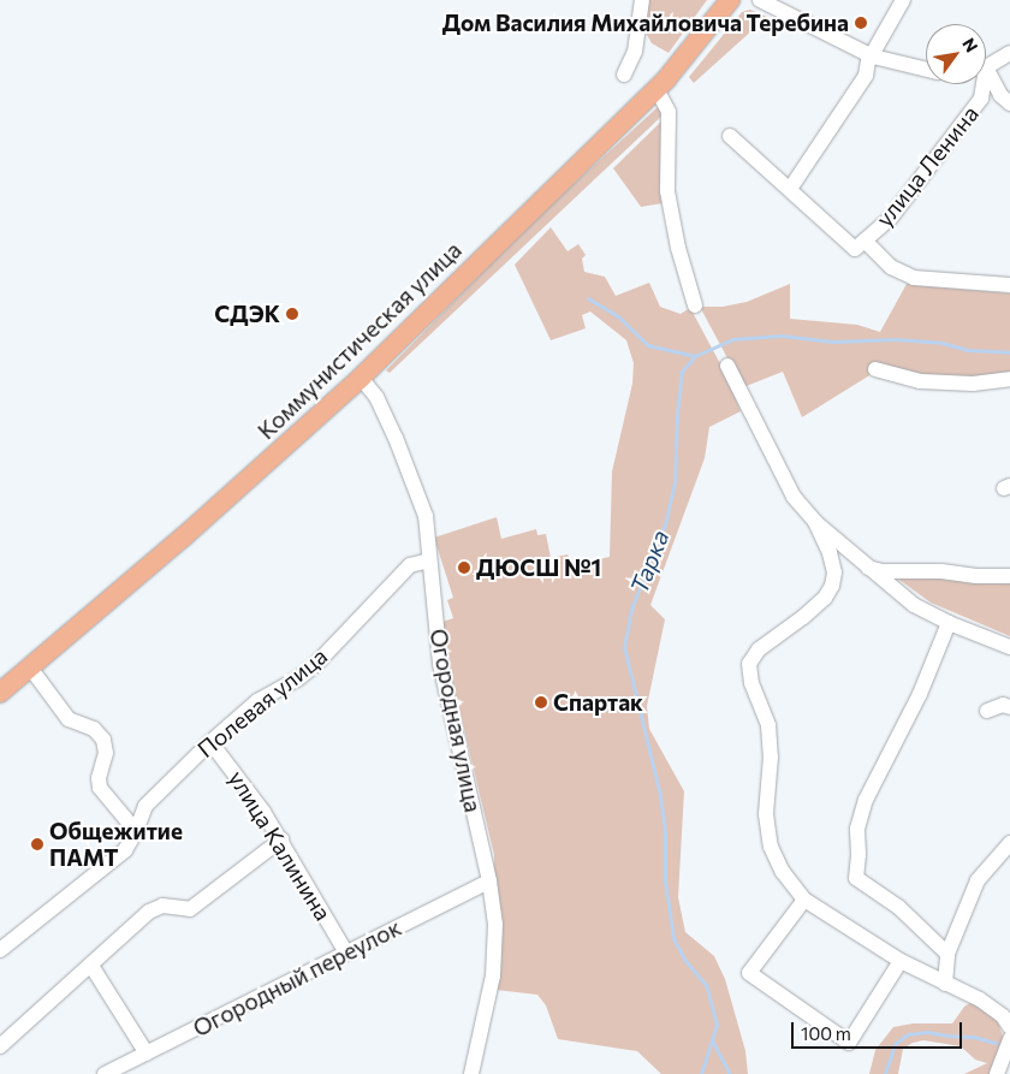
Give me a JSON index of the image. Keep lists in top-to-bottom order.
{
  "streets": {
    "main road": ["Коммунистическая улица"],
    "street": [
      "улица Ленина",
      "Полевая улица",
      "Огородная улица",
      "улица Калинина",
      "Огородный переулок"
    ]
  },
  "crossings": [
    ["Коммунистическая улица", "Огородная улица"],
    ["Полевая улица", "Огородная улица"],
    ["Полевая улица", "улица Калинина"],
    ["Огородная улица", "Огородный переулок"],
    ["улица Калинина", "Огородный переулок"]
  ],
  "water": ["Тарка"],
  "places": [
    "Дом Василия Михайловича Теребина",
    "СДЭК",
    "ДЮСШ №1",
    "Спартак",
    "Общежитие ПАМТ"
  ],
  "scale_bar": "100 m",
  "north": "top right"
}
